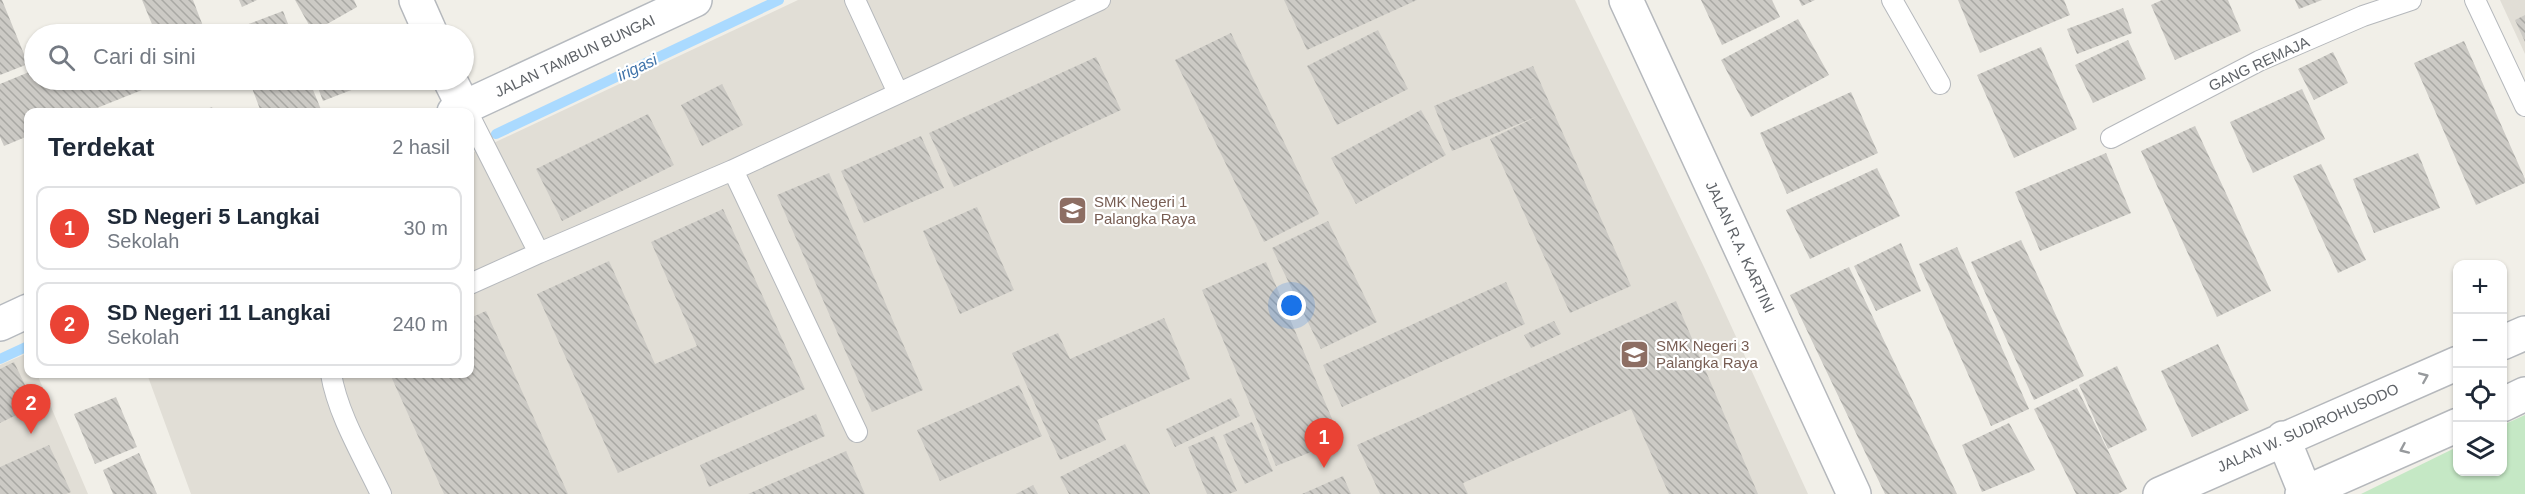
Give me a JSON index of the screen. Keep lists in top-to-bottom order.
{
  "streets": {
    "street": ["JALAN TAMBUN BUNGAI", "JALAN R.A. KARTINI", "JALAN W. SUDIROHUSODO"],
    "lane": ["GANG REMAJA"]
  },
  "water": ["irigasi"],
  "places": {
    "school or university": ["SMK Negeri 1 Palangka Raya", "SMK Negeri 3 Palangka Raya"]
  },
  "page": {
    "search": "Cari di sini",
    "heading": ["Terdekat", "2 hasil"],
    "list": [
      {
        "mark": "1",
        "name": "SD Negeri 5 Langkai",
        "note": "Sekolah",
        "value": "30 m"
      },
      {
        "mark": "2",
        "name": "SD Negeri 11 Langkai",
        "note": "Sekolah",
        "value": "240 m"
      }
    ],
    "map_buttons": ["+", "−"],
    "pins": ["2", "1"]
  }
}
